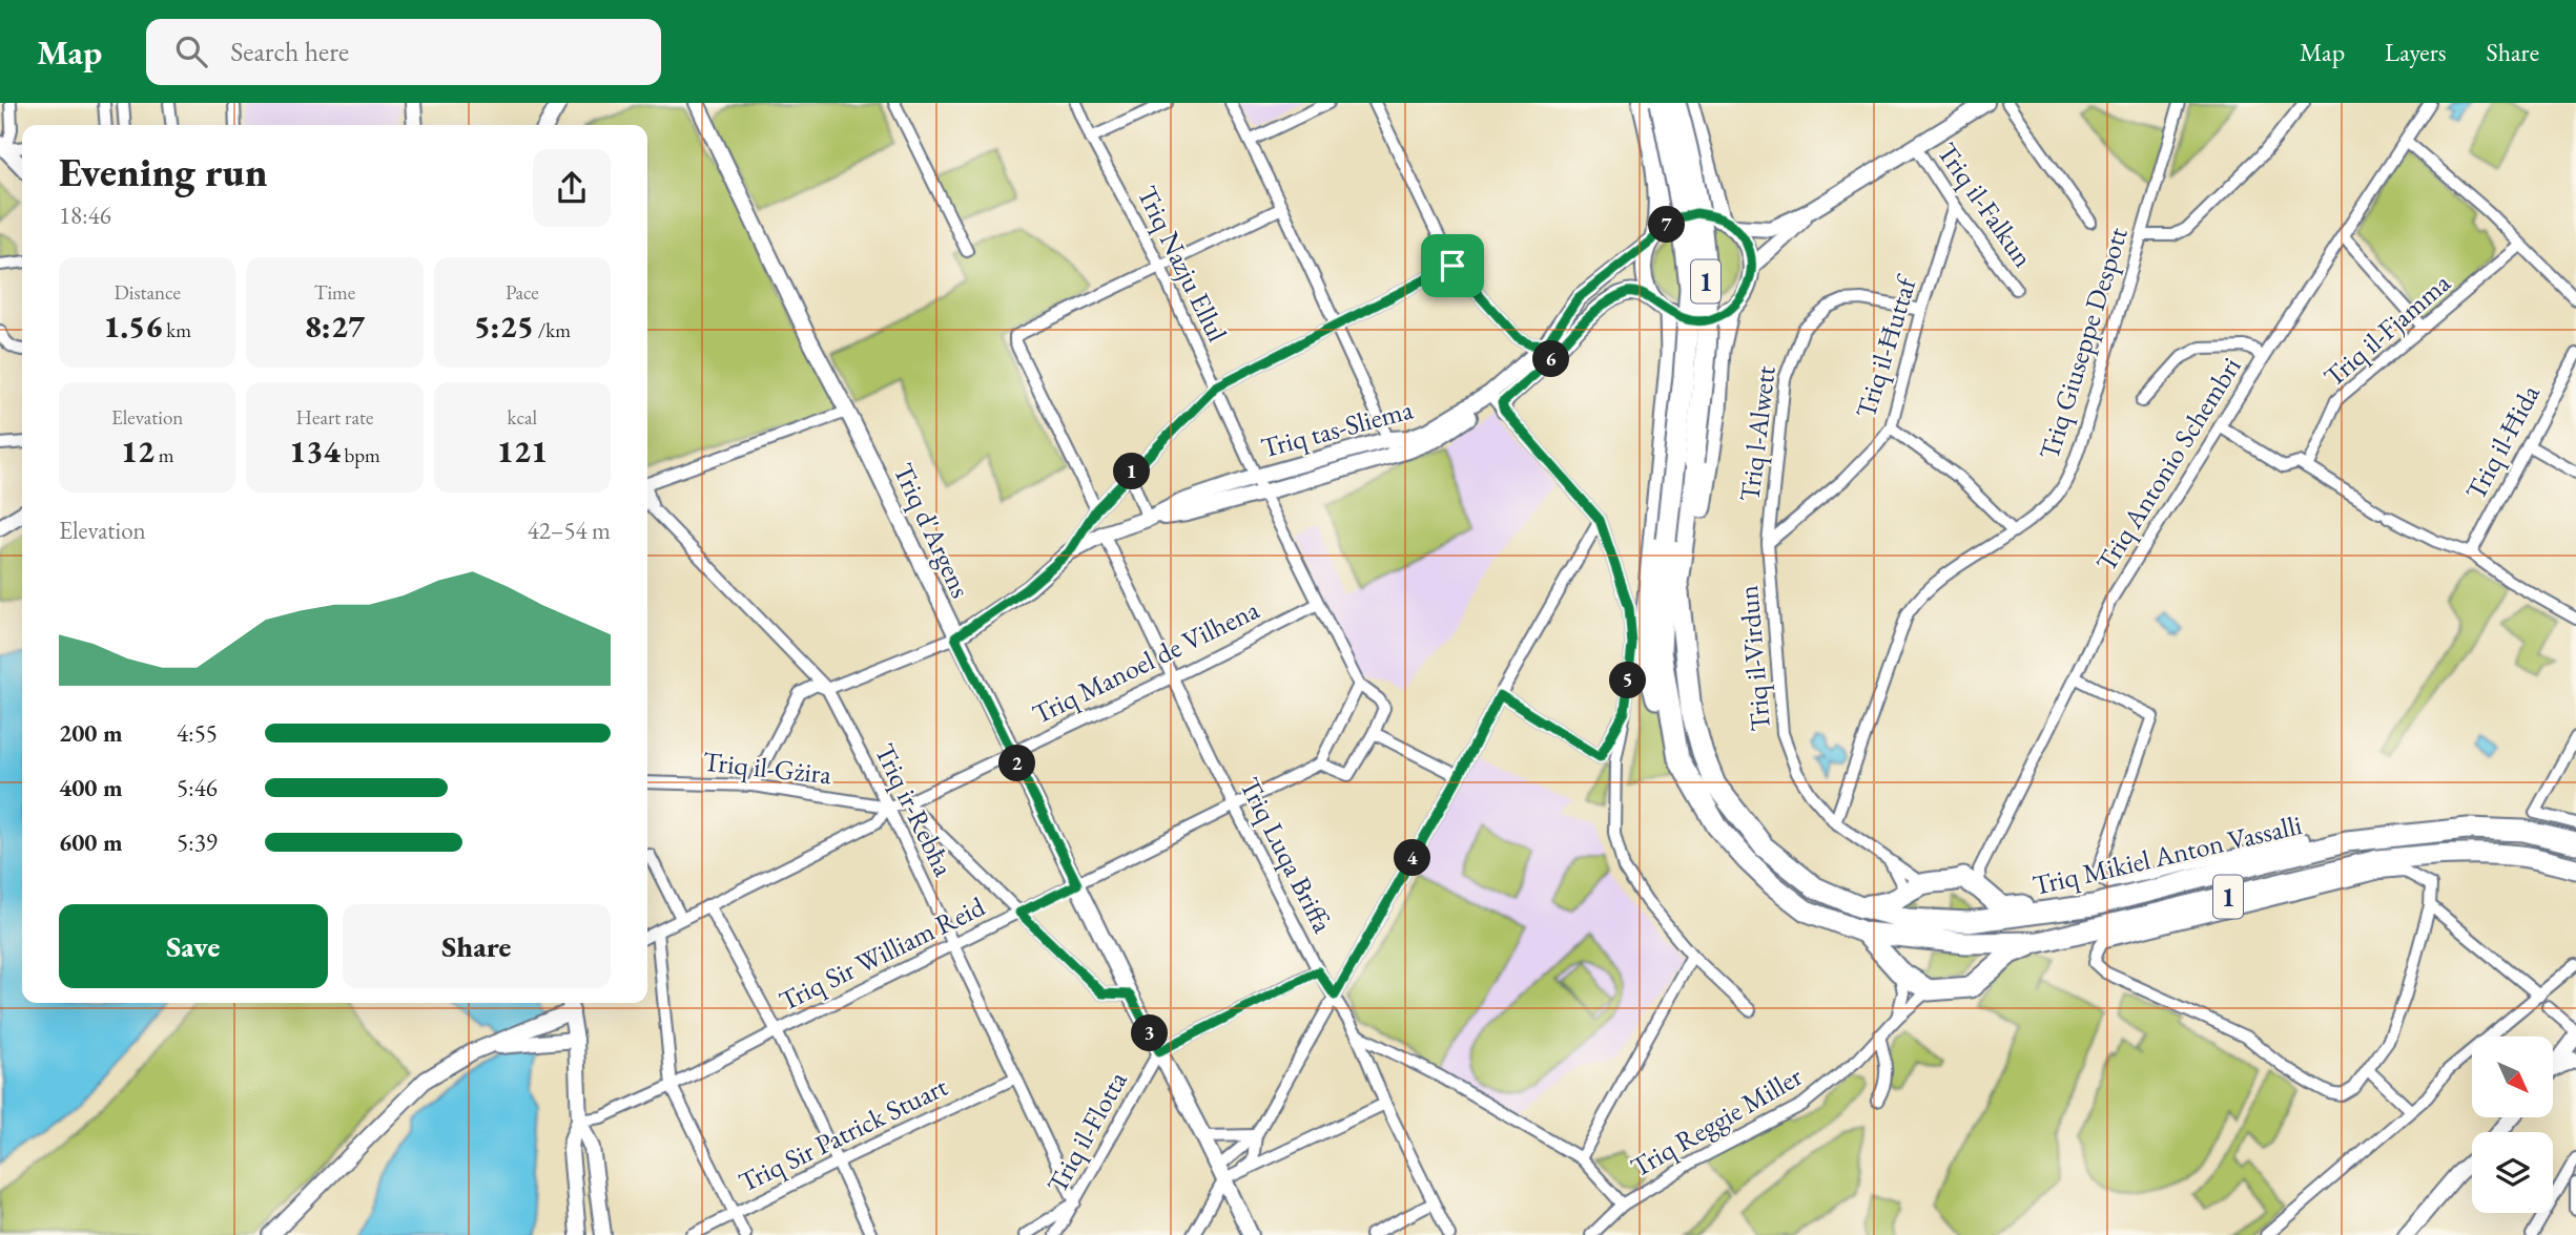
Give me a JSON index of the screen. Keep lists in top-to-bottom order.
{
  "streets": {
    "highway": ["1", "Triq Mikiel Anton Vassalli"],
    "main road": ["Triq tas-Sliema", "Triq d'Argens"],
    "street": [
      "Triq il-Falkun",
      "Triq Nazju Ellul",
      "Triq il-Fjamma",
      "Triq Giuseppe Despott",
      "Triq il-Ħuttaf",
      "Triq l-Alwett",
      "Triq il-Ħida",
      "Triq Antonio Schembri",
      "Triq il-Virdun",
      "Triq Manoel de Vilhena",
      "Triq il-Gżira",
      "Triq ir-Rebħa",
      "Triq Luqa Briffa",
      "Triq Sir William Reid",
      "Triq Reggie Miller",
      "Triq il-Flotta",
      "Triq Sir Patrick Stuart"
    ]
  },
  "crossings": [
    ["Triq il-Falkun", "Triq il-Ħuttaf"],
    ["Triq Nazju Ellul", "Triq tas-Sliema"],
    ["Triq Nazju Ellul", "Triq Manoel de Vilhena"],
    ["1", "Triq Antonio Schembri"],
    ["1", "Triq Mikiel Anton Vassalli"],
    ["1", "Triq Reggie Miller"],
    ["Triq Giuseppe Despott", "Triq il-Virdun"],
    ["Triq il-Ħuttaf", "Triq l-Alwett"],
    ["Triq il-Ħuttaf", "Triq il-Virdun"],
    ["Triq tas-Sliema", "Triq d'Argens"],
    ["Triq tas-Sliema", "Triq il-Gżira"],
    ["Triq tas-Sliema", "Triq ir-Rebħa"],
    ["Triq tas-Sliema", "Triq Luqa Briffa"],
    ["Triq l-Alwett", "Triq il-Virdun"],
    ["Triq d'Argens", "Triq Manoel de Vilhena"],
    ["Triq d'Argens", "Triq Sir William Reid"],
    ["Triq d'Argens", "Triq il-Flotta"],
    ["Triq Manoel de Vilhena", "Triq il-Gżira"],
    ["Triq Manoel de Vilhena", "Triq ir-Rebħa"],
    ["Triq Manoel de Vilhena", "Triq Luqa Briffa"],
    ["Triq il-Gżira", "Triq ir-Rebħa"],
    ["Triq ir-Rebħa", "Triq Sir William Reid"],
    ["Triq ir-Rebħa", "Triq il-Flotta"],
    ["Triq ir-Rebħa", "Triq Sir Patrick Stuart"],
    ["Triq Luqa Briffa", "Triq Sir William Reid"]
  ],
  "north": "bottom right",
  "page": {
    "header": "Map",
    "search": "Search here",
    "nav": ["Map", "Layers", "Share"],
    "heading": ["Evening run", "18:46"],
    "pins": [
      "7",
      "6",
      "1",
      "5",
      "2",
      "4",
      "3"
    ],
    "stats": [
      ["Distance", "1.56 km"],
      ["Time", "8:27"],
      ["Pace", "5:25 /km"],
      ["Elevation", "12 m"],
      ["Heart rate", "134 bpm"],
      ["kcal", "121"]
    ],
    "chart": ["Elevation", "42–54 m"],
    "list": [
      {
        "name": "200 m",
        "note": "4:55"
      },
      {
        "name": "400 m",
        "note": "5:46"
      },
      {
        "name": "600 m",
        "note": "5:39"
      }
    ],
    "buttons": ["Save", "Share"]
  }
}
